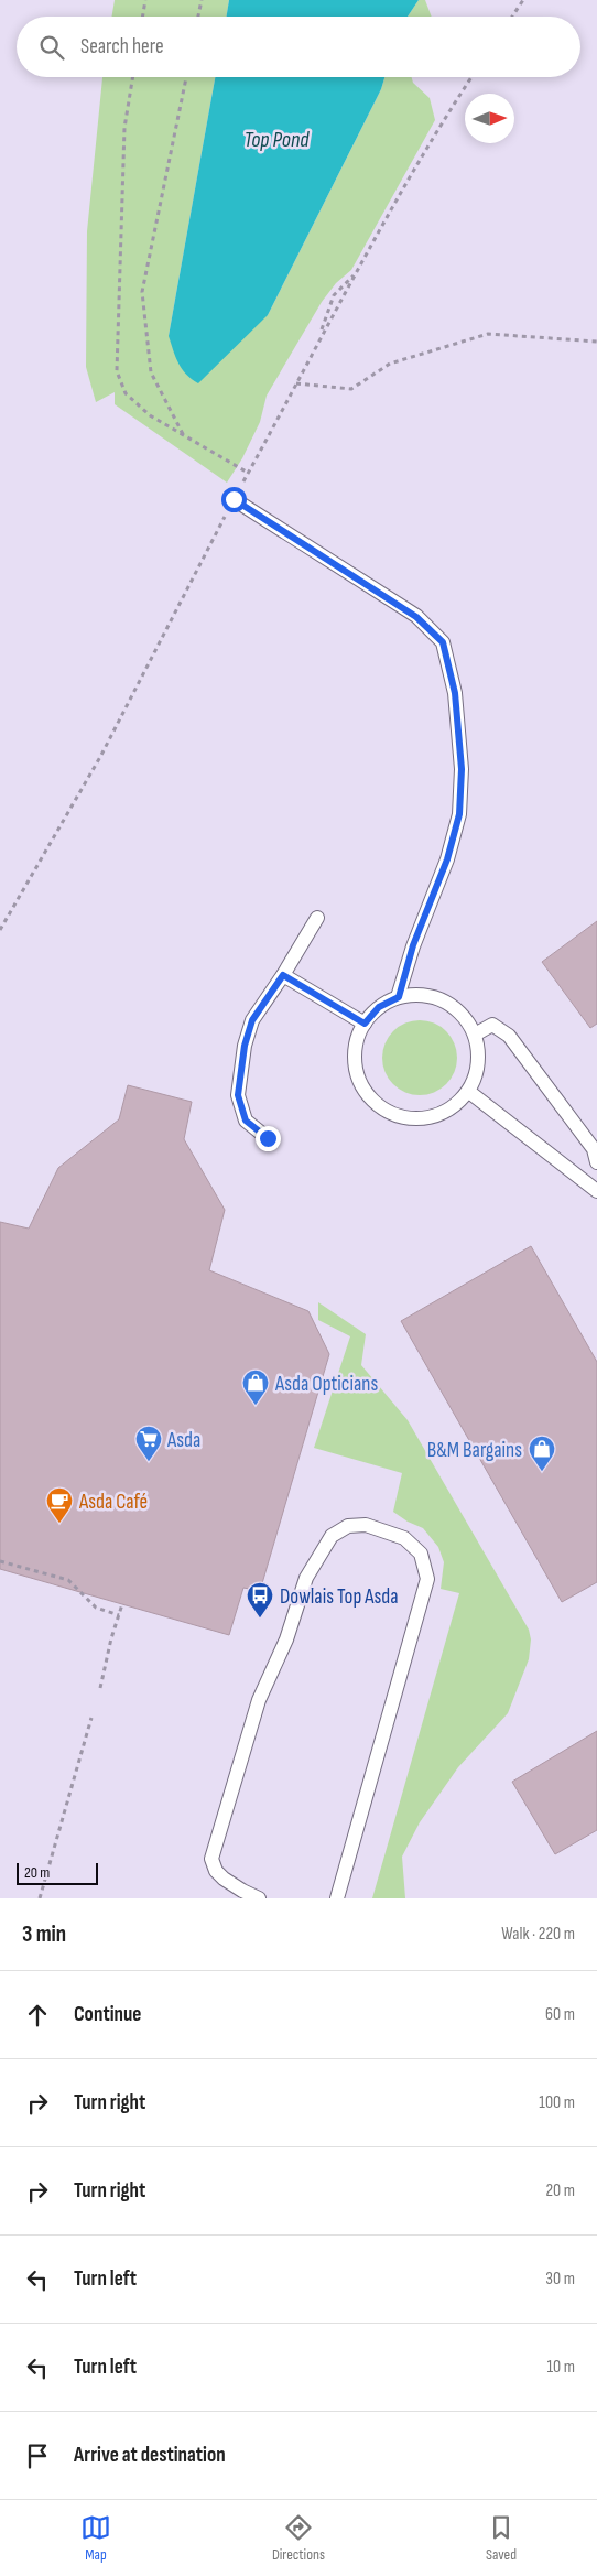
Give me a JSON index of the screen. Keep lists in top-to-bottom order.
{
  "water": ["Top Pond"],
  "places": {
    "shop": ["Asda Opticians", "B&M Bargains"],
    "supermarket": ["Asda"],
    "cafe": ["Asda Café"],
    "bus stop": ["Dowlais Top Asda"]
  },
  "scale_bar": "20 m",
  "north": "right",
  "page": {
    "search": "Search here",
    "scale": "20 m",
    "heading": ["3 min", "Walk · 220 m"],
    "list": [
      ["Continue", "60 m"],
      ["Turn right", "100 m"],
      ["Turn right", "20 m"],
      ["Turn left", "30 m"],
      ["Turn left", "10 m"],
      "Arrive at destination"
    ],
    "nav": ["Map", "Directions", "Saved"]
  }
}
